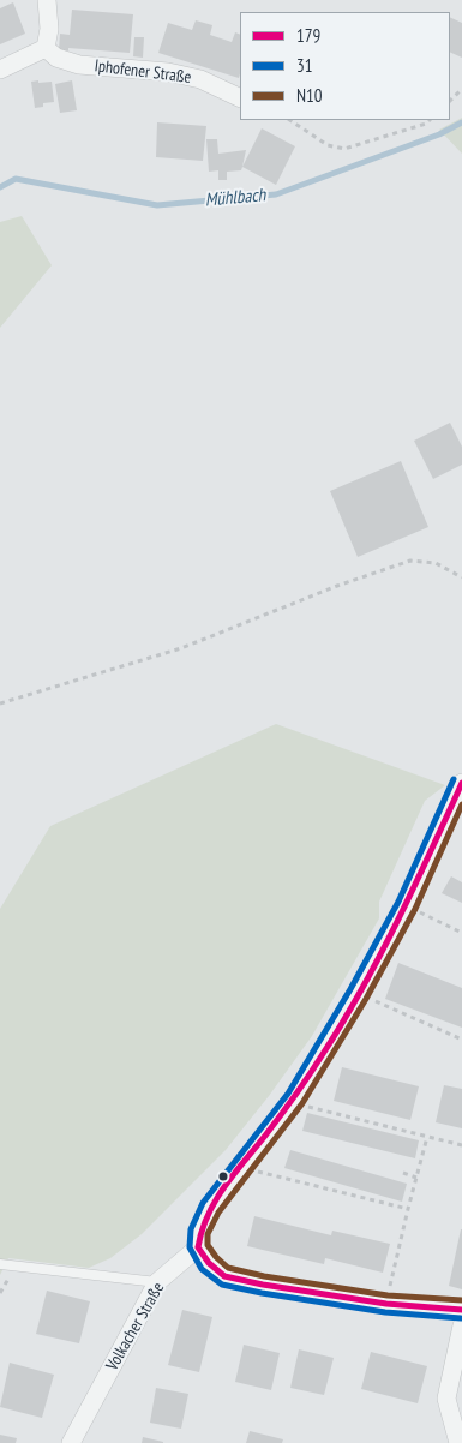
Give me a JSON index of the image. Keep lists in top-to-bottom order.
{
  "streets": {
    "street": ["Iphofener Straße", "Volkacher Straße"]
  },
  "water": ["Mühlbach"],
  "lines": ["transit line 31", "transit line 179", "transit line N10"],
  "legend": ["179", "31", "N10"]
}
